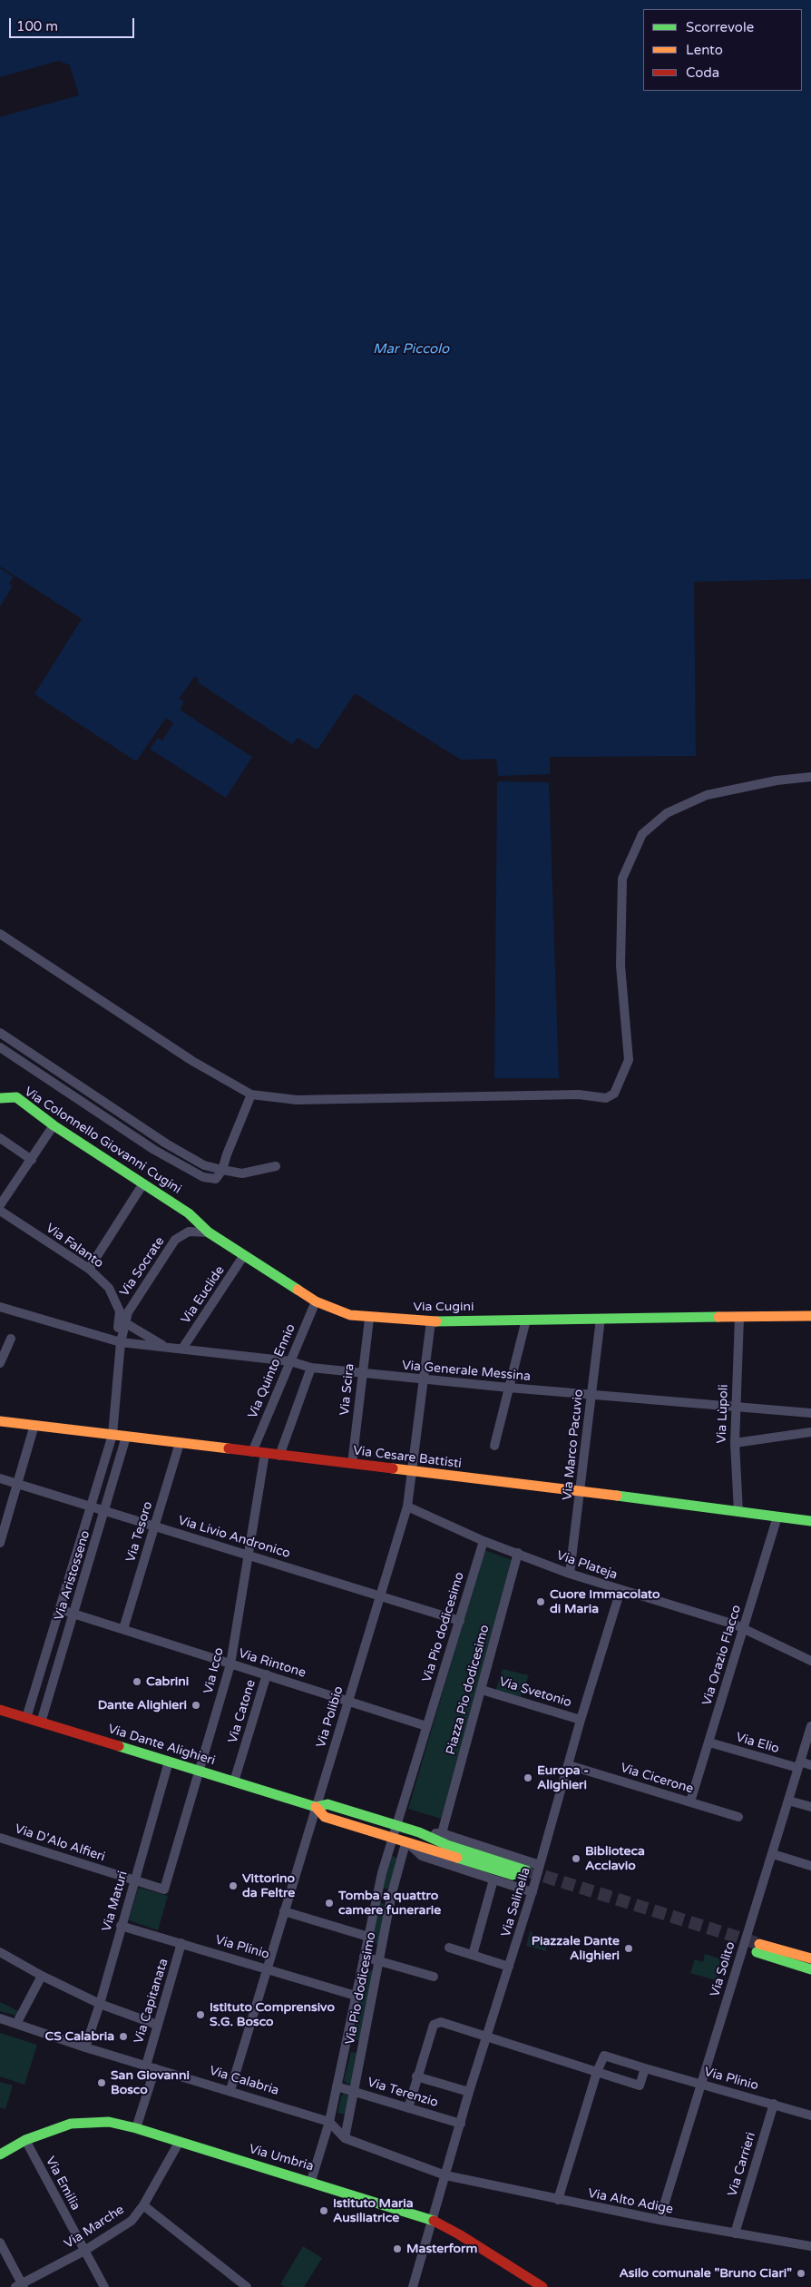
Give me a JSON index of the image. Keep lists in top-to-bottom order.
{
  "streets": {
    "main road": [
      "Via Colonnello Giovanni Cugini",
      "Via Cugini",
      "Via Cesare Battisti",
      "Via Dante Alighieri",
      "Via Umbria"
    ],
    "street": [
      "Via Falanto",
      "Via Socrate",
      "Via Euclide",
      "Via Quinto Ennio",
      "Via Generale Messina",
      "Via Scira",
      "Via Lùpoli",
      "Via Marco Pacuvio",
      "Via Tesoro",
      "Via Livio Andronico",
      "Via Plateja",
      "Via Aristosseno",
      "Via Pio dodicesimo",
      "Via Orazio Flacco",
      "Via Rintone",
      "Via Icco",
      "Piazza Pio dodicesimo",
      "Via Svetonio",
      "Via Catone",
      "Via Polibio",
      "Via Elio",
      "Via Cicerone",
      "Via D'Alo Alfieri",
      "Via Maturi",
      "Via Salinella",
      "Via Plinio",
      "Via Solìto",
      "Via Capitanata",
      "Via Calabria",
      "Via Terenzio",
      "Via Carrieri",
      "Via Emilia",
      "Via Alto Adige",
      "Via Marche"
    ]
  },
  "crossings": [
    ["Via Colonnello Giovanni Cugini", "Via Cugini"],
    ["Via Falanto", "Via Generale Messina"],
    ["Via Socrate", "Via Cugini"],
    ["Via Socrate", "Via Generale Messina"],
    ["Via Euclide", "Via Cugini"],
    ["Via Euclide", "Via Generale Messina"],
    ["Via Cugini", "Via Quinto Ennio"],
    ["Via Cugini", "Via Scira"],
    ["Via Cugini", "Via Lùpoli"],
    ["Via Cugini", "Via Marco Pacuvio"],
    ["Via Cugini", "Via Polibio"],
    ["Via Quinto Ennio", "Via Generale Messina"],
    ["Via Quinto Ennio", "Via Cesare Battisti"],
    ["Via Generale Messina", "Via Scira"],
    ["Via Generale Messina", "Via Lùpoli"],
    ["Via Generale Messina", "Via Marco Pacuvio"],
    ["Via Generale Messina", "Via Polibio"],
    ["Via Scira", "Via Cesare Battisti"],
    ["Via Lùpoli", "Via Cesare Battisti"],
    ["Via Marco Pacuvio", "Via Cesare Battisti"],
    ["Via Marco Pacuvio", "Via Plateja"],
    ["Via Cesare Battisti", "Via Tesoro"],
    ["Via Cesare Battisti", "Via Aristosseno"],
    ["Via Cesare Battisti", "Via Orazio Flacco"],
    ["Via Cesare Battisti", "Via Icco"],
    ["Via Cesare Battisti", "Via Polibio"],
    ["Via Tesoro", "Via Livio Andronico"],
    ["Via Tesoro", "Via Rintone"],
    ["Via Livio Andronico", "Via Aristosseno"],
    ["Via Livio Andronico", "Via Pio dodicesimo"],
    ["Via Livio Andronico", "Via Icco"],
    ["Via Livio Andronico", "Via Polibio"],
    ["Via Plateja", "Via Pio dodicesimo"],
    ["Via Plateja", "Via Orazio Flacco"],
    ["Via Plateja", "Piazza Pio dodicesimo"],
    ["Via Plateja", "Via Polibio"],
    ["Via Plateja", "Via Salinella"],
    ["Via Aristosseno", "Via Rintone"],
    ["Via Aristosseno", "Via Dante Alighieri"],
    ["Via Pio dodicesimo", "Via Rintone"],
    ["Via Pio dodicesimo", "Via Dante Alighieri"],
    ["Via Pio dodicesimo", "Via Plinio"],
    ["Via Pio dodicesimo", "Via Calabria"],
    ["Via Pio dodicesimo", "Via Terenzio"],
    ["Via Pio dodicesimo", "Via Umbria"],
    ["Via Orazio Flacco", "Via Elio"],
    ["Via Orazio Flacco", "Via Cicerone"],
    ["Via Rintone", "Via Icco"],
    ["Via Rintone", "Via Catone"],
    ["Via Rintone", "Via Polibio"],
    ["Via Icco", "Via Dante Alighieri"],
    ["Via Icco", "Via D'Alo Alfieri"],
    ["Piazza Pio dodicesimo", "Via Svetonio"],
    ["Piazza Pio dodicesimo", "Via Dante Alighieri"],
    ["Via Svetonio", "Via Salinella"],
    ["Via Catone", "Via Dante Alighieri"],
    ["Via Polibio", "Via Dante Alighieri"],
    ["Via Polibio", "Via Plinio"],
    ["Via Polibio", "Via Calabria"],
    ["Via Elio", "Via Solìto"],
    ["Via Dante Alighieri", "Via Maturi"],
    ["Via Dante Alighieri", "Via Salinella"],
    ["Via Cicerone", "Via Salinella"],
    ["Via D'Alo Alfieri", "Via Maturi"],
    ["Via Maturi", "Via Plinio"],
    ["Via Maturi", "Via Calabria"],
    ["Via Salinella", "Via Calabria"],
    ["Via Salinella", "Via Terenzio"],
    ["Via Salinella", "Via Umbria"],
    ["Via Salinella", "Via Alto Adige"],
    ["Via Plinio", "Via Solìto"],
    ["Via Plinio", "Via Capitanata"],
    ["Via Plinio", "Via Carrieri"],
    ["Via Solìto", "Via Alto Adige"],
    ["Via Capitanata", "Via Calabria"],
    ["Via Capitanata", "Via Umbria"],
    ["Via Calabria", "Via Alto Adige"],
    ["Via Umbria", "Via Emilia"],
    ["Via Umbria", "Via Marche"],
    ["Via Carrieri", "Via Alto Adige"],
    ["Via Emilia", "Via Marche"]
  ],
  "water": ["Mar Piccolo"],
  "places": [
    "Cuore Immacolato di Maria",
    "Cabrini",
    "Dante Alighieri",
    "Europa - Alighieri",
    "Biblioteca Acclavio",
    "Vittorino da Feltre",
    "Tomba a quattro camere funerarie",
    "Piazzale Dante Alighieri",
    "Istituto Comprensivo S.G. Bosco",
    "CS Calabria",
    "San Giovanni Bosco",
    "Istituto Maria Ausiliatrice",
    "Masterform",
    "Asilo comunale \"Bruno Ciari\""
  ],
  "legend": ["Scorrevole", "Lento", "Coda"],
  "scale_bar": "100 m"
}
